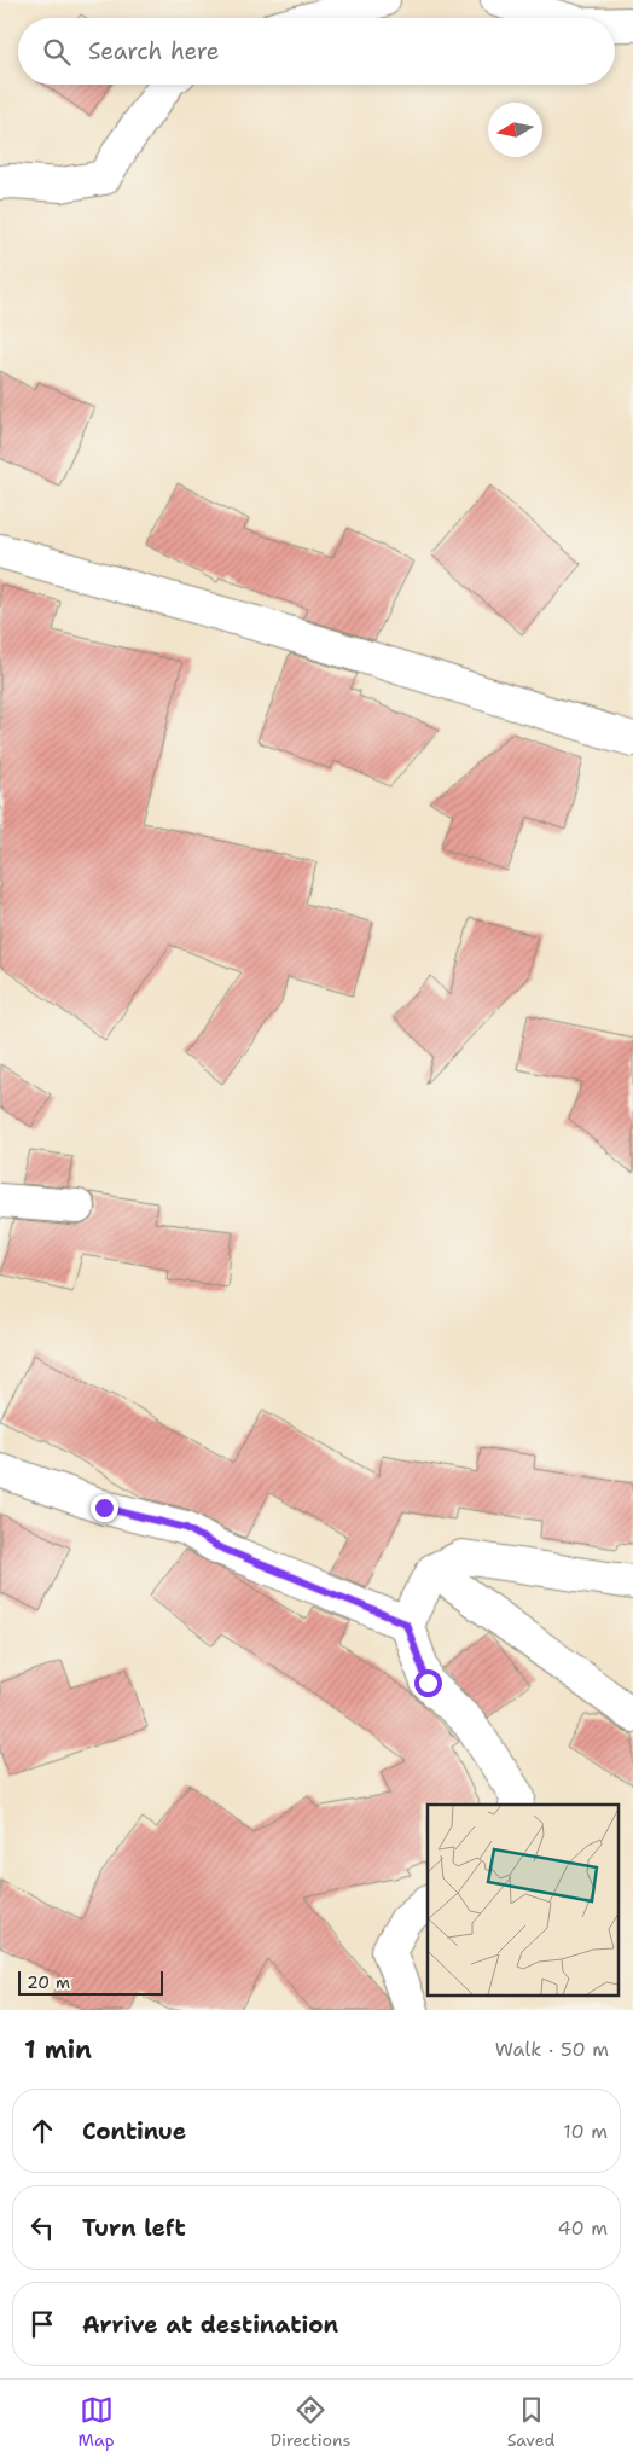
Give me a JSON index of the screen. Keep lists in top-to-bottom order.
{
  "scale_bar": "20 m",
  "north": "left",
  "page": {
    "search": "Search here",
    "scale": "20 m",
    "heading": ["1 min", "Walk · 50 m"],
    "list": [
      ["Continue", "10 m"],
      ["Turn left", "40 m"],
      "Arrive at destination"
    ],
    "nav": ["Map", "Directions", "Saved"]
  }
}
